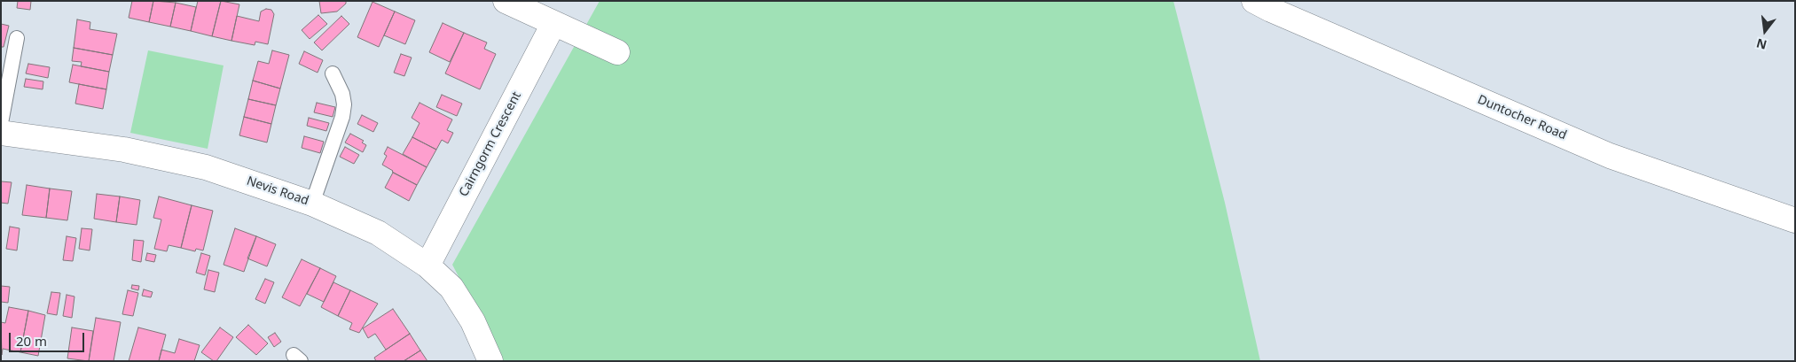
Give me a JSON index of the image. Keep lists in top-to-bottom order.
{
  "streets": {
    "street": ["Duntocher Road", "Cairngorm Crescent", "Nevis Road"]
  },
  "crossings": [
    ["Cairngorm Crescent", "Nevis Road"]
  ],
  "scale_bar": "20 m",
  "north": "bottom"
}
